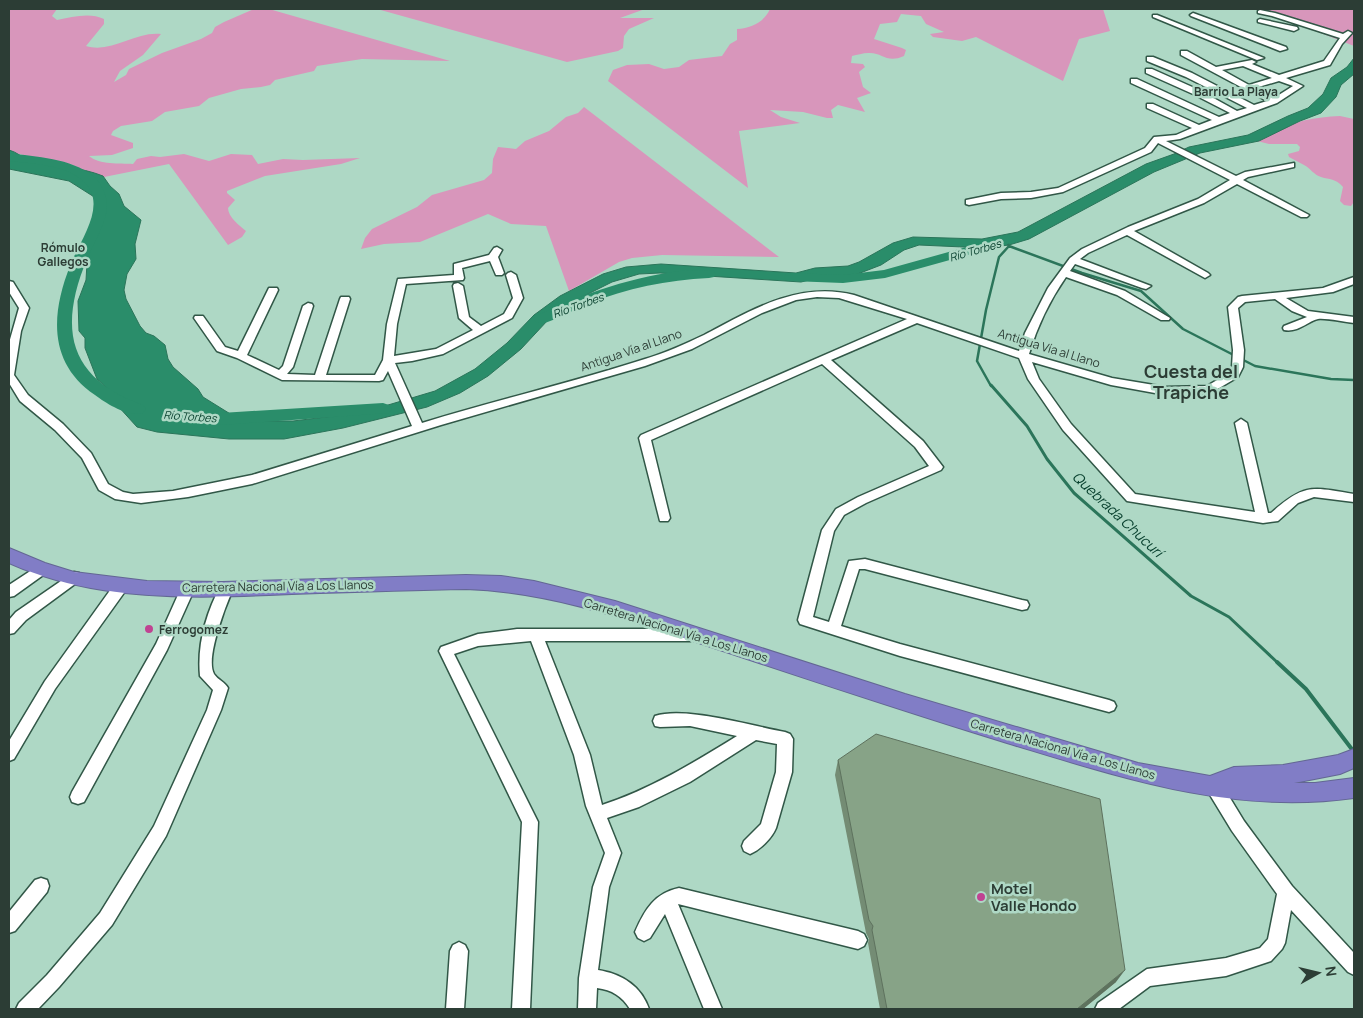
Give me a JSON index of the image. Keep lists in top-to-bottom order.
{
  "streets": {
    "highway": ["Carretera Nacional Vía a Los Llanos"],
    "street": ["Antigua Vía al Llano"]
  },
  "districts": ["Barrio La Playa", "Rómulo Gallegos", "Cuesta del Trapiche"],
  "water": ["Río Torbes", "Quebrada Chucurí"],
  "places": ["Ferrogomez", "Motel Valle Hondo"],
  "north": "right"
}
